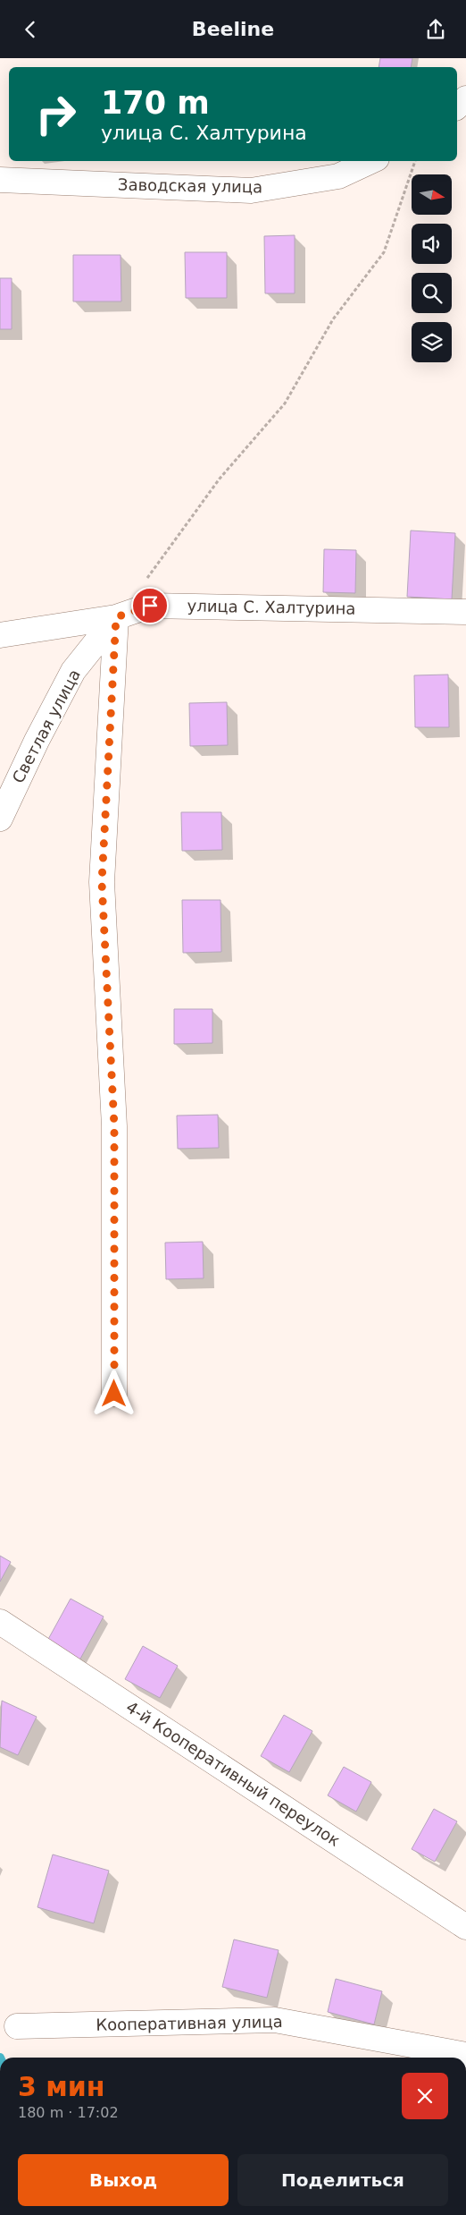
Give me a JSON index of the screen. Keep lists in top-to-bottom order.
{
  "streets": {
    "street": [
      "Заводская улица",
      "улица С. Халтурина",
      "Светлая улица",
      "4-й Кооперативный переулок",
      "Кооперативная улица"
    ]
  },
  "crossings": [
    ["улица С. Халтурина", "Светлая улица"]
  ],
  "north": "right",
  "page": {
    "header": "Beeline",
    "turn": ["170 m", "улица С. Халтурина"],
    "heading": ["3 мин", "180 m · 17:02"],
    "buttons": ["Выход", "Поделиться"]
  }
}
